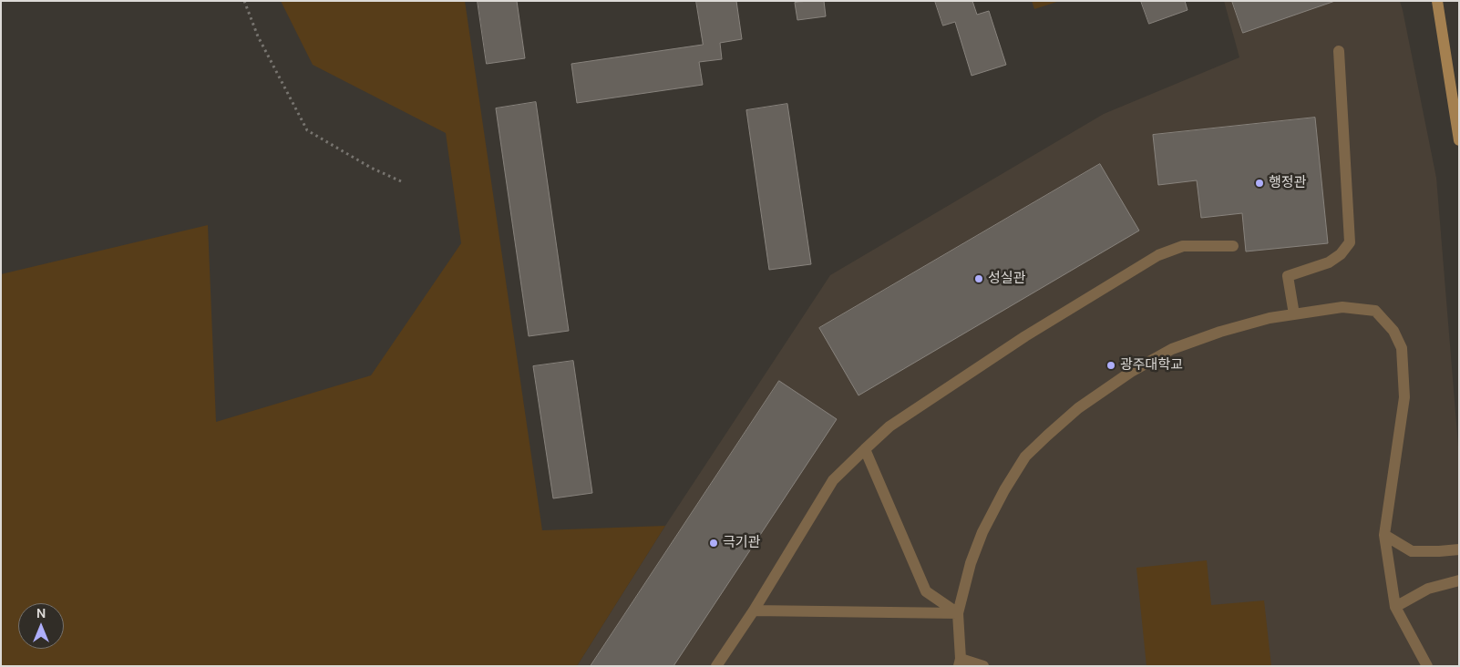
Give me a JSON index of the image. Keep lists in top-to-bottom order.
{
  "places": [
    "행정관",
    "성실관",
    "광주대학교",
    "극기관"
  ],
  "north": "top"
}
